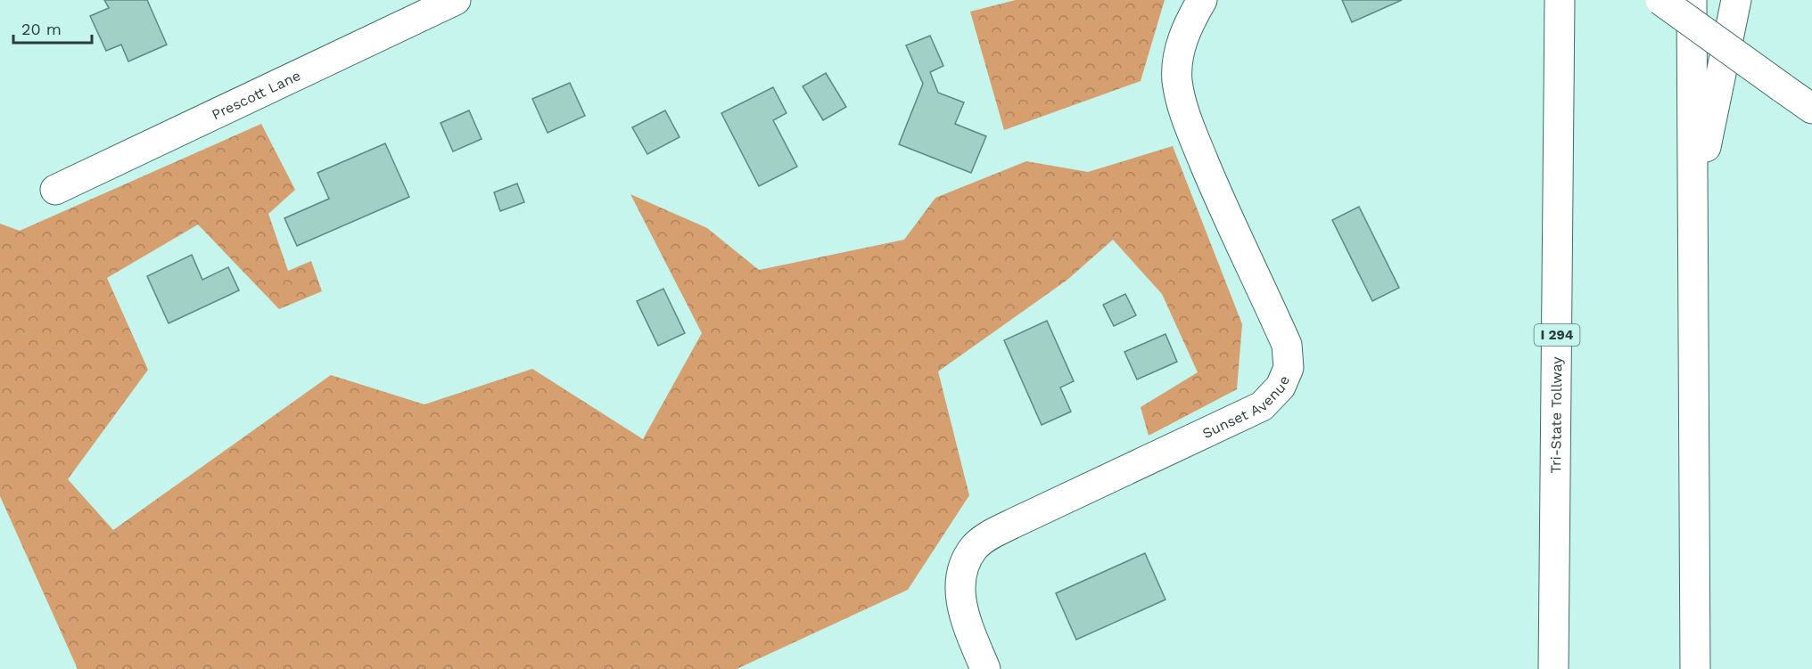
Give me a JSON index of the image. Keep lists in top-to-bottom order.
{
  "streets": {
    "main road": [
      "Prescott Lane",
      "I 294",
      "Sunset Avenue",
      "Tri-State Tollway"
    ]
  },
  "scale_bar": "20 m"
}
